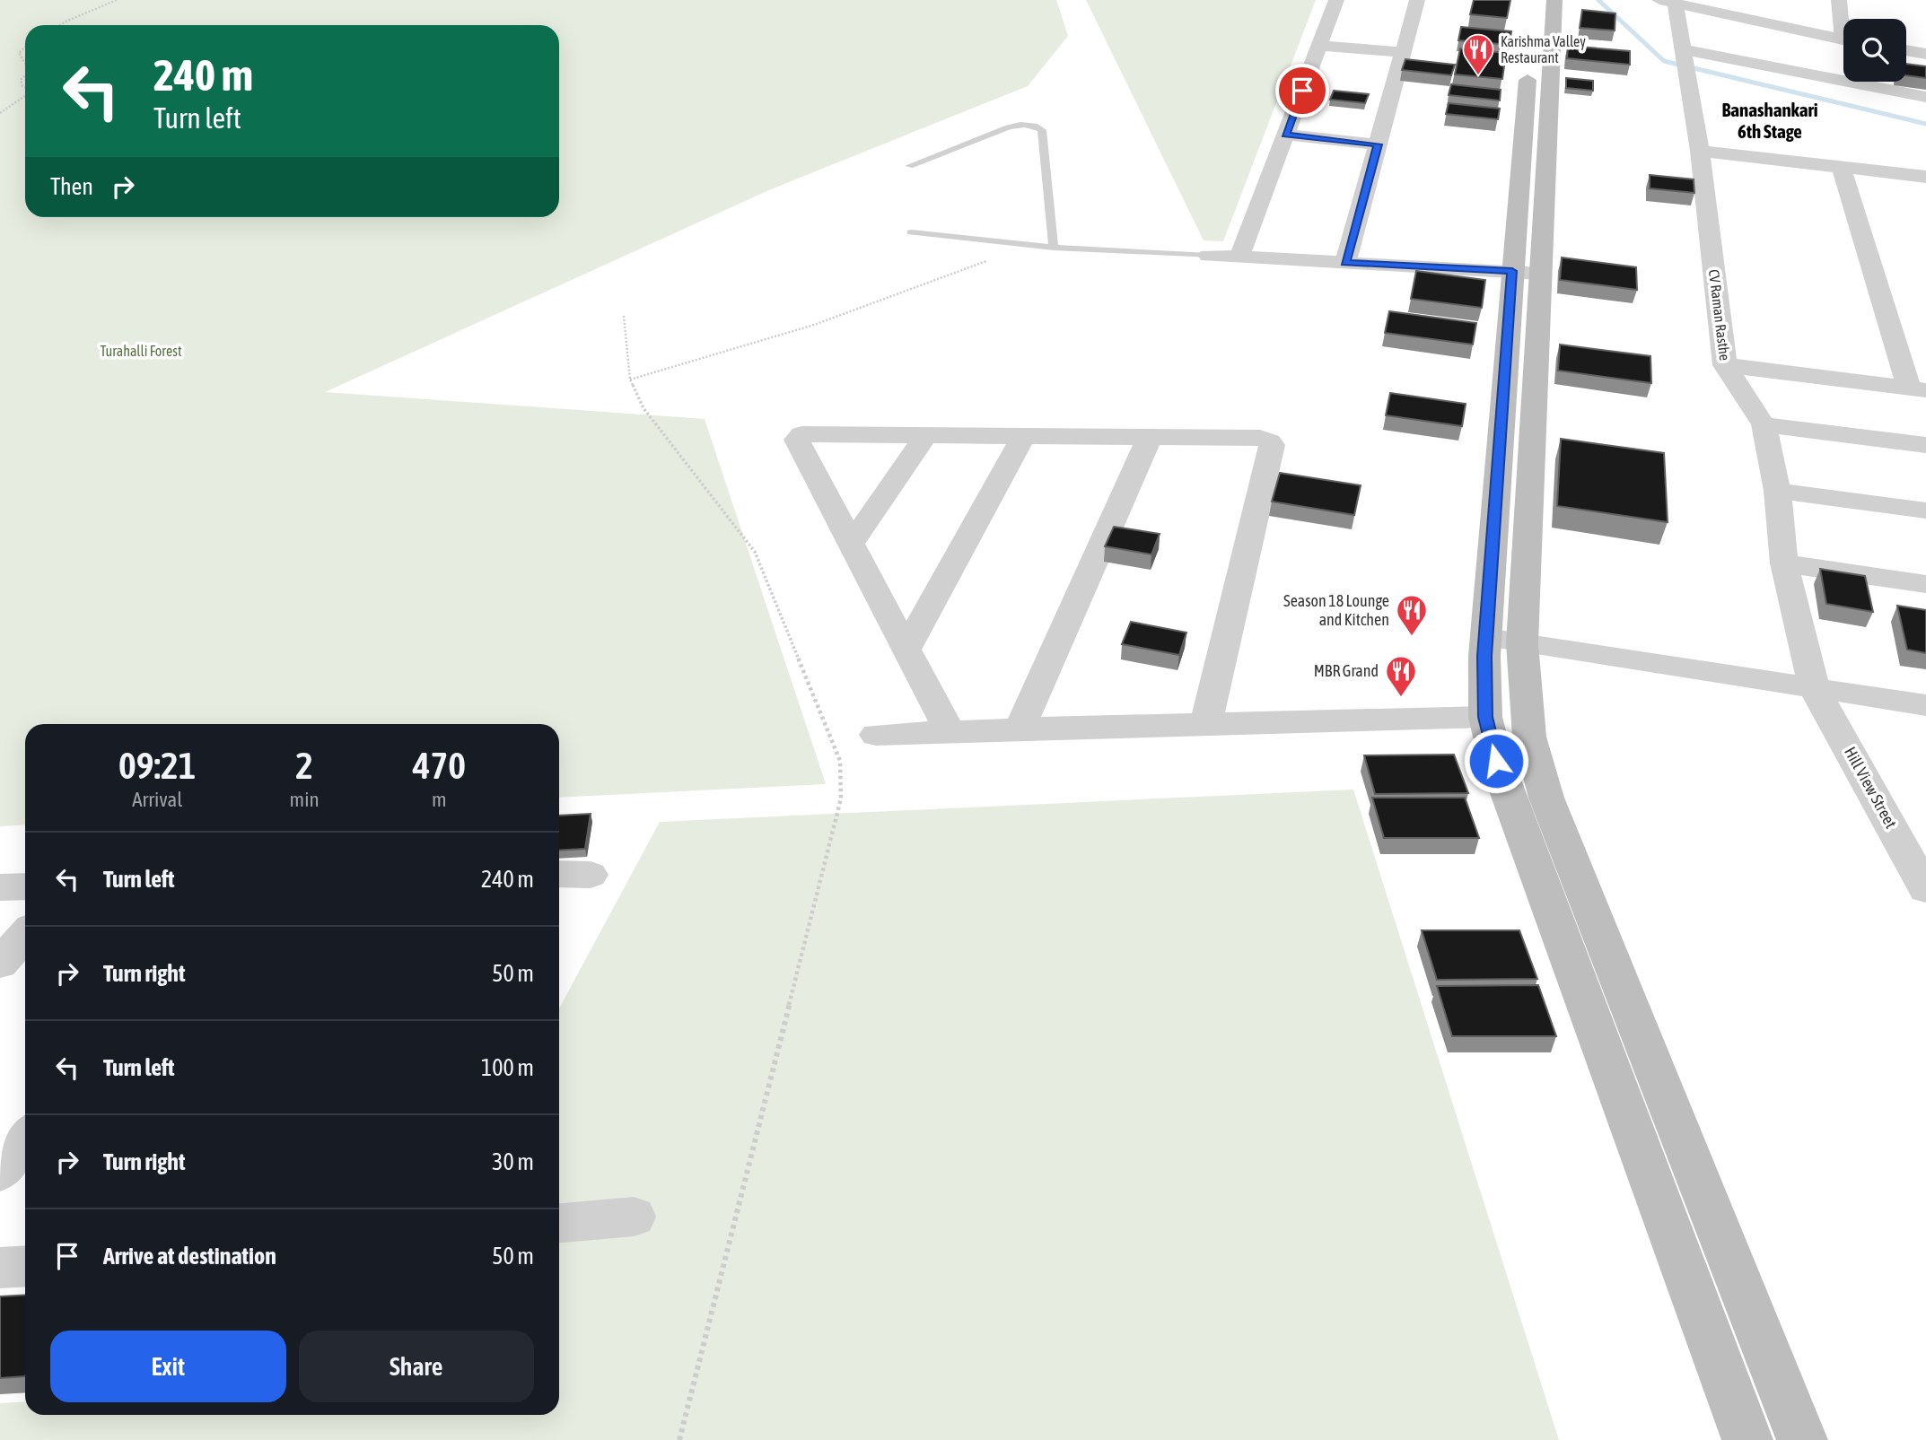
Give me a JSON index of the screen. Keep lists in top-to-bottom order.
{
  "streets": {
    "street": ["CV Raman Rasthe", "Hill View Street"]
  },
  "crossings": [
    ["CV Raman Rasthe", "Hill View Street"]
  ],
  "districts": ["Banashankari 6th Stage"],
  "parks": ["Turahalli Forest"],
  "places": {
    "restaurant": ["Karishma Valley Restaurant", "Season 18 Lounge and Kitchen", "MBR Grand"]
  },
  "page": {
    "turn": ["240 m", "Turn left"],
    "then": "Then",
    "eta": [
      "09:21",
      "Arrival",
      "2",
      "min",
      "470",
      "m"
    ],
    "list": [
      {
        "name": "Turn left",
        "value": "240 m"
      },
      {
        "name": "Turn right",
        "value": "50 m"
      },
      {
        "name": "Turn left",
        "value": "100 m"
      },
      {
        "name": "Turn right",
        "value": "30 m"
      },
      {
        "name": "Arrive at destination",
        "value": "50 m"
      }
    ],
    "buttons": ["Exit", "Share"]
  }
}
